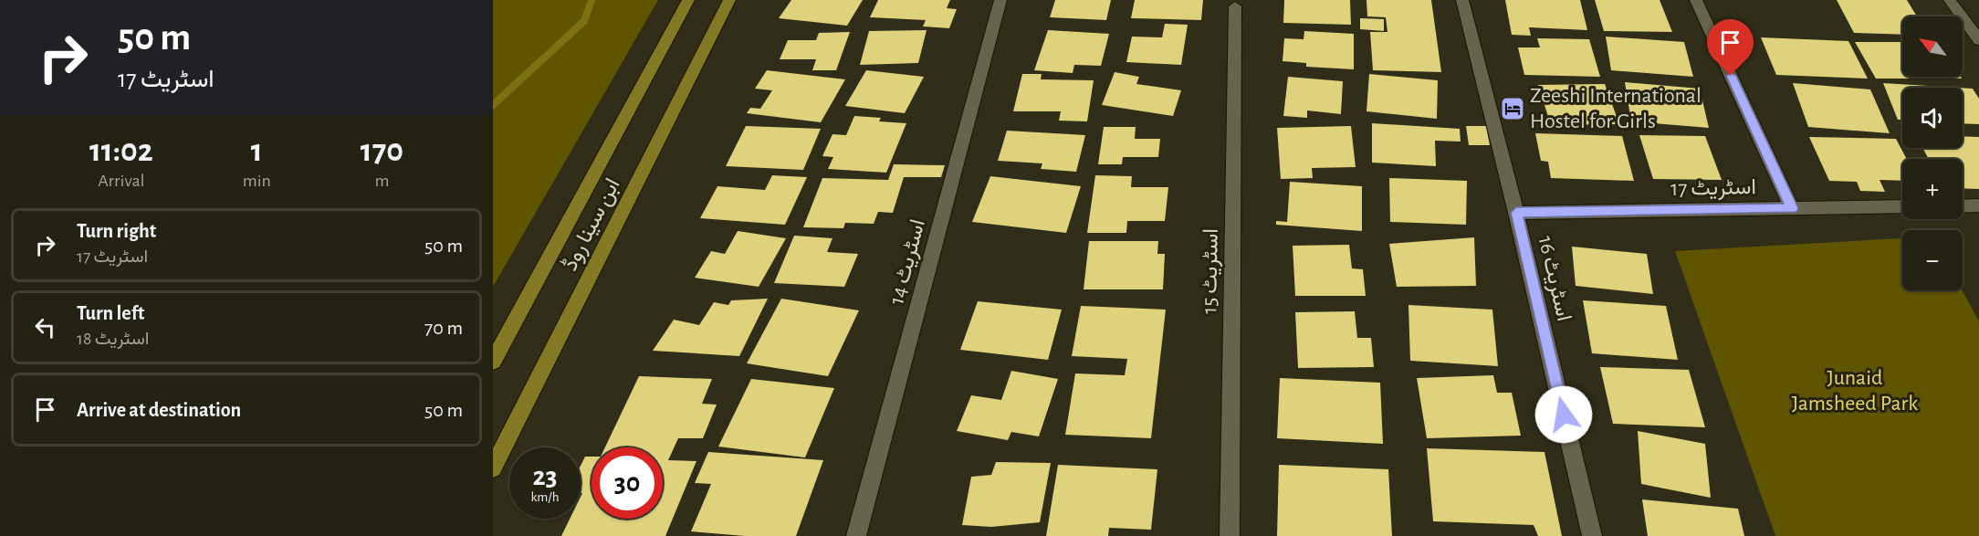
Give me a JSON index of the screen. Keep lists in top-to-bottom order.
{
  "streets": {
    "main road": ["ابن سینا روڈ"],
    "street": [
      "اسٹریٹ 17",
      "اسٹریٹ 14",
      "اسٹریٹ 15",
      "اسٹریٹ 16"
    ]
  },
  "crossings": [
    ["اسٹریٹ 17", "اسٹریٹ 16"]
  ],
  "parks": ["Junaid Jamsheed Park"],
  "places": {
    "hotel": ["Zeeshi International Hostel for Girls"]
  },
  "north": "top left",
  "page": {
    "turn": ["50 m", "اسٹریٹ 17"],
    "map_buttons": ["+", "−"],
    "eta": [
      "11:02",
      "Arrival",
      "1",
      "min",
      "170",
      "m"
    ],
    "list": [
      {
        "name": "Turn right",
        "note": "اسٹریٹ 17",
        "value": "50 m"
      },
      {
        "name": "Turn left",
        "note": "اسٹریٹ 18",
        "value": "70 m"
      },
      {
        "name": "Arrive at destination",
        "value": "50 m"
      }
    ],
    "speed": "23 km/h",
    "limit": "30"
  }
}
